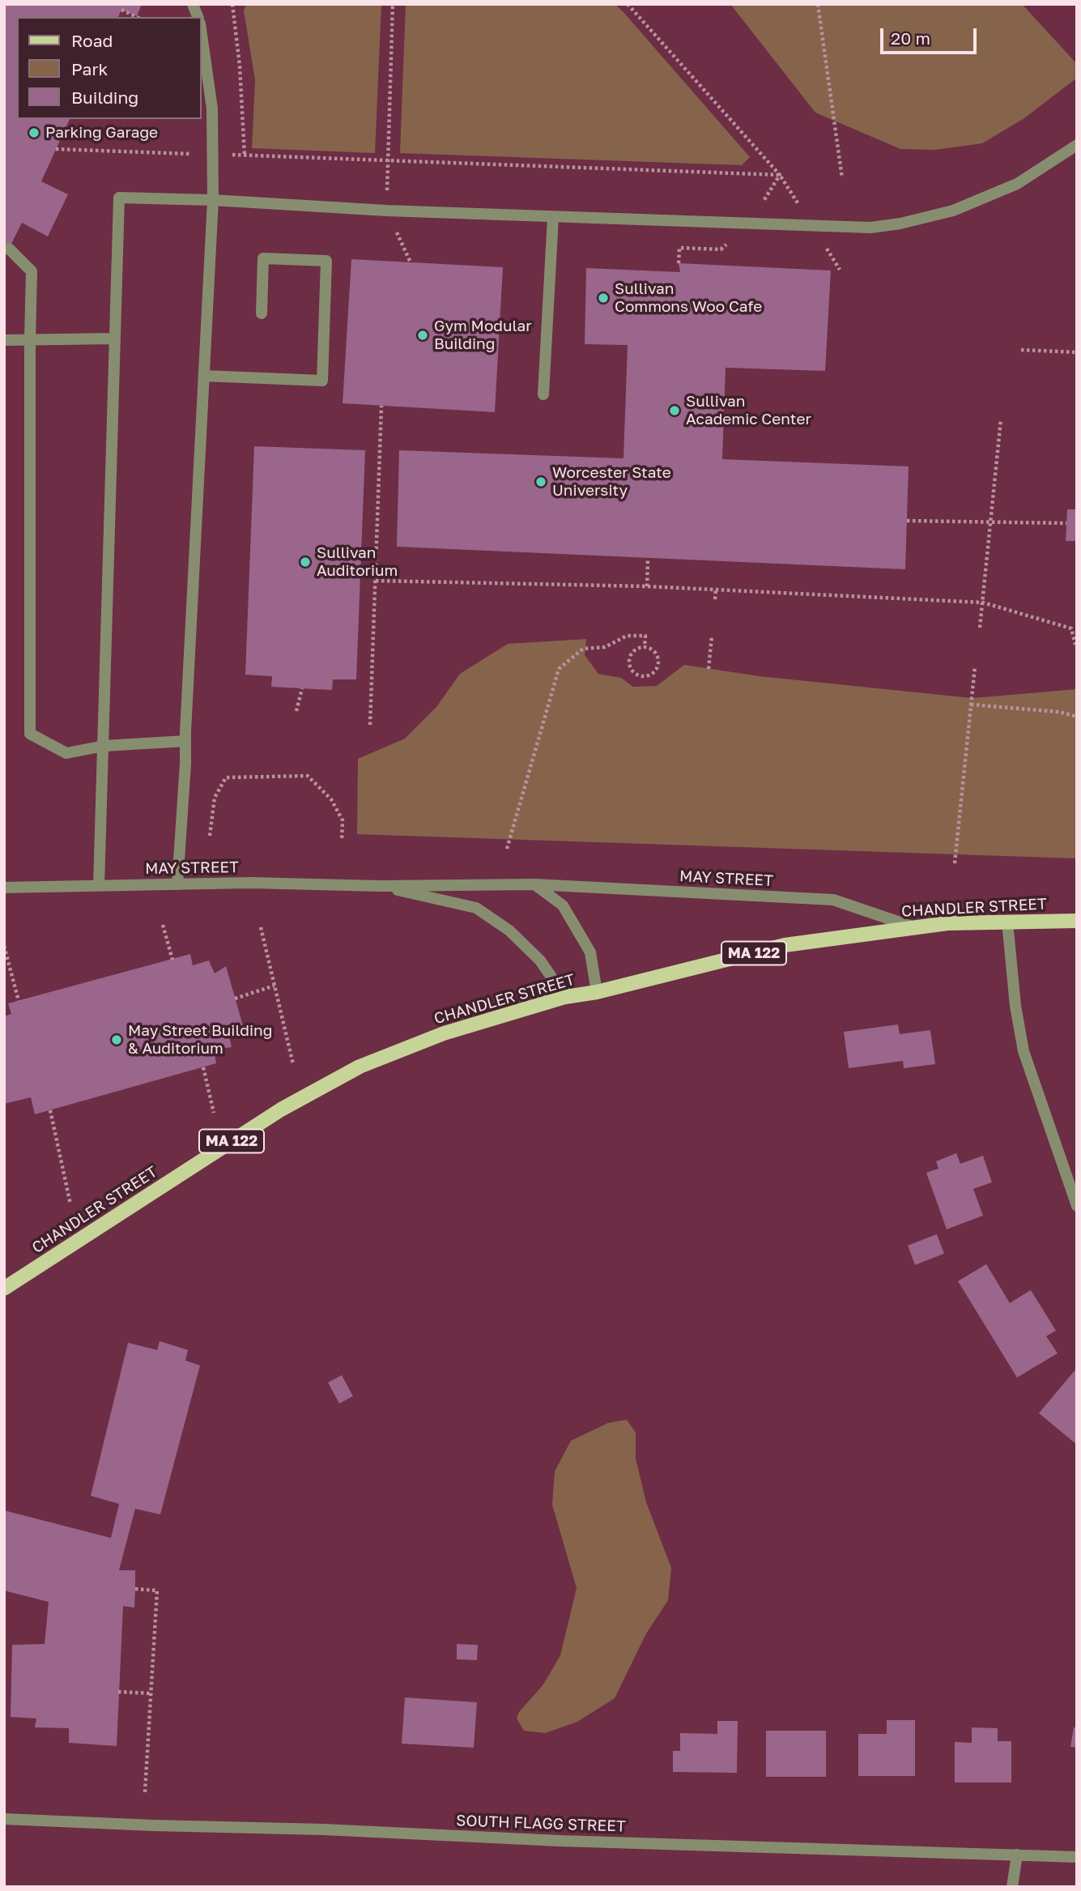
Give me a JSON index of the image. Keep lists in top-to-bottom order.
{
  "streets": {
    "main road": ["CHANDLER STREET", "MA 122"],
    "street": ["MAY STREET", "SOUTH FLAGG STREET"]
  },
  "crossings": [
    ["MAY STREET", "CHANDLER STREET"]
  ],
  "places": [
    "Parking Garage",
    "Sullivan Commons Woo Cafe",
    "Gym Modular Building",
    "Sullivan Academic Center",
    "Worcester State University",
    "Sullivan Auditorium",
    "May Street Building & Auditorium"
  ],
  "legend": ["Road", "Park", "Building"],
  "scale_bar": "20 m"
}
